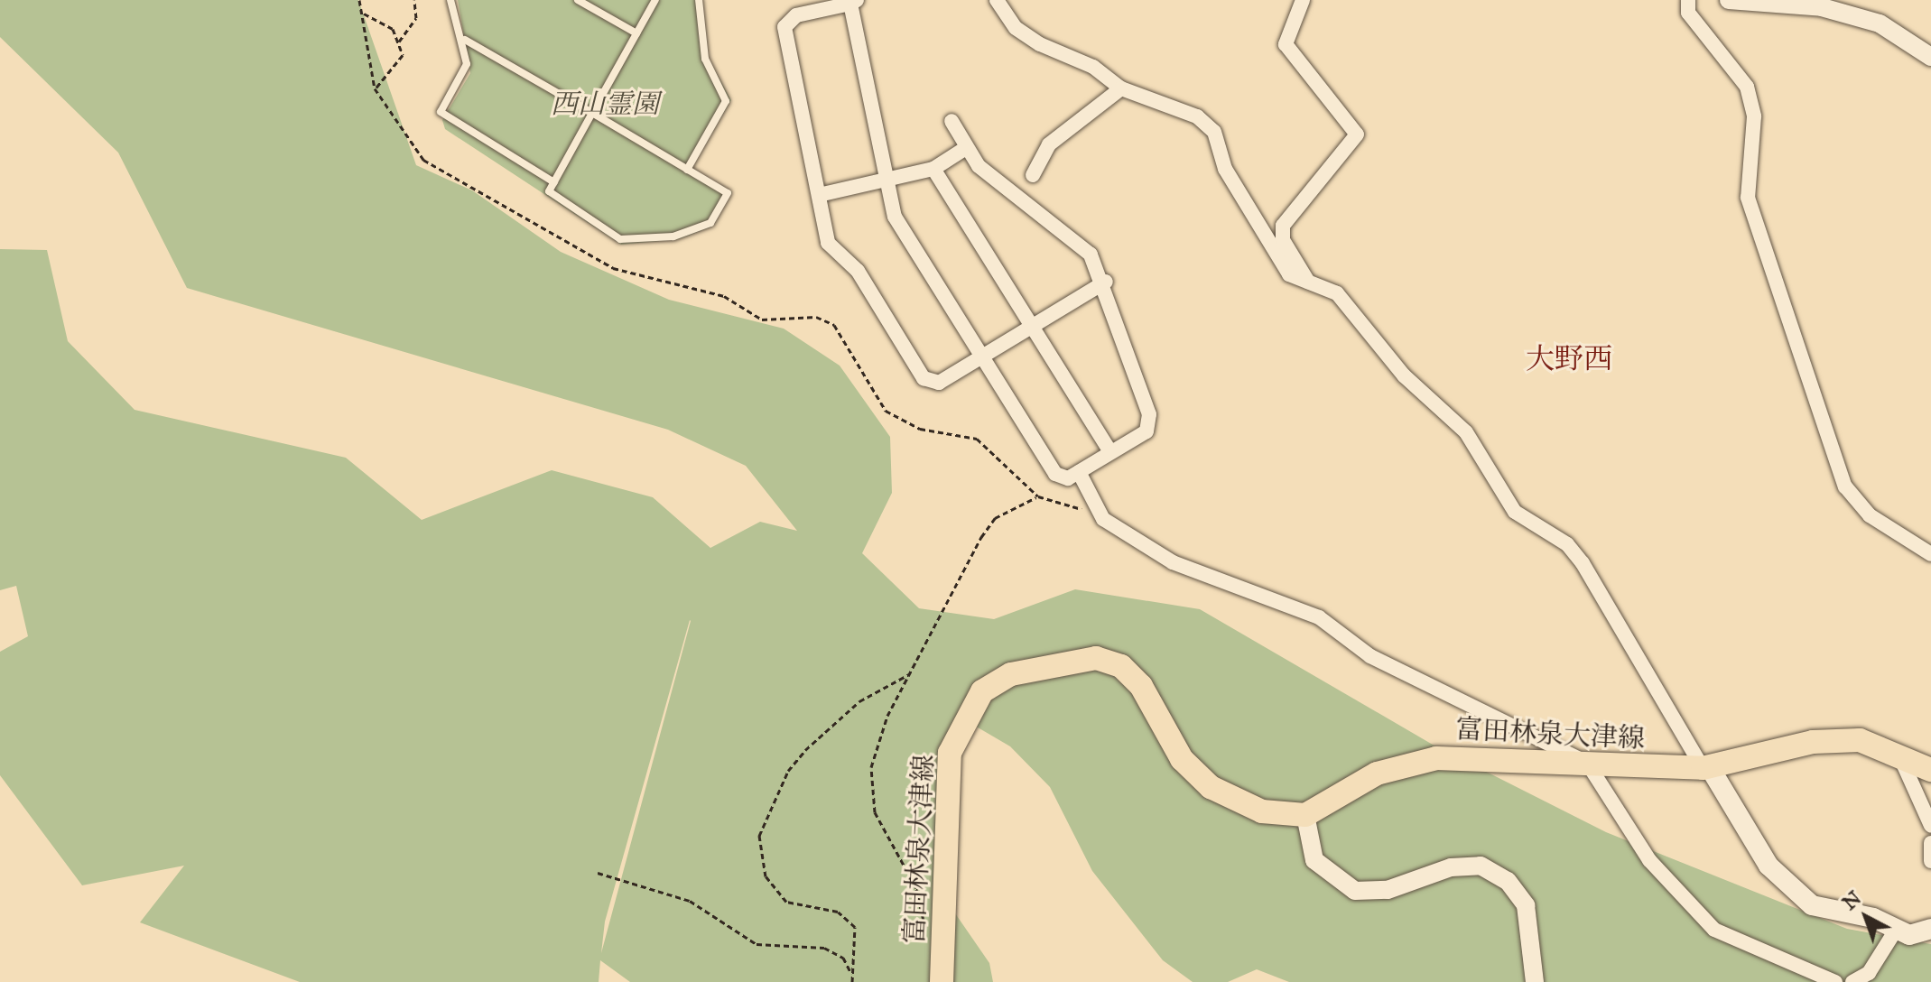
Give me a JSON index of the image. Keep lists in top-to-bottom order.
{
  "streets": {
    "main road": ["富田林泉大津線"]
  },
  "districts": ["大野西"],
  "parks": ["西山霊園"],
  "north": "top left"
}
